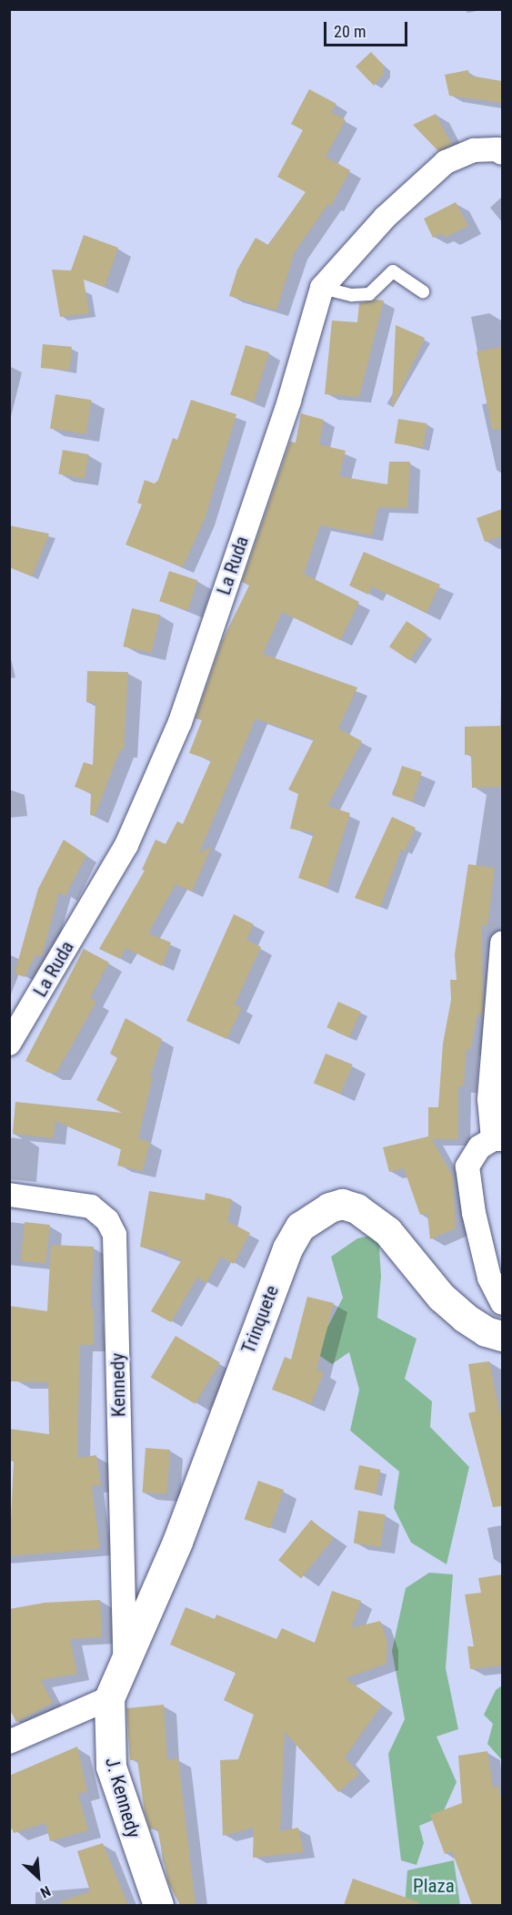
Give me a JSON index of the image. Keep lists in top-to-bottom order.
{
  "streets": {
    "street": [
      "La Ruda",
      "Trinquete",
      "Kennedy",
      "J. Kennedy"
    ]
  },
  "crossings": [
    ["Trinquete", "Kennedy"],
    ["Trinquete", "J. Kennedy"],
    ["Kennedy", "J. Kennedy"]
  ],
  "parks": ["Plaza"],
  "scale_bar": "20 m",
  "north": "bottom right"
}
